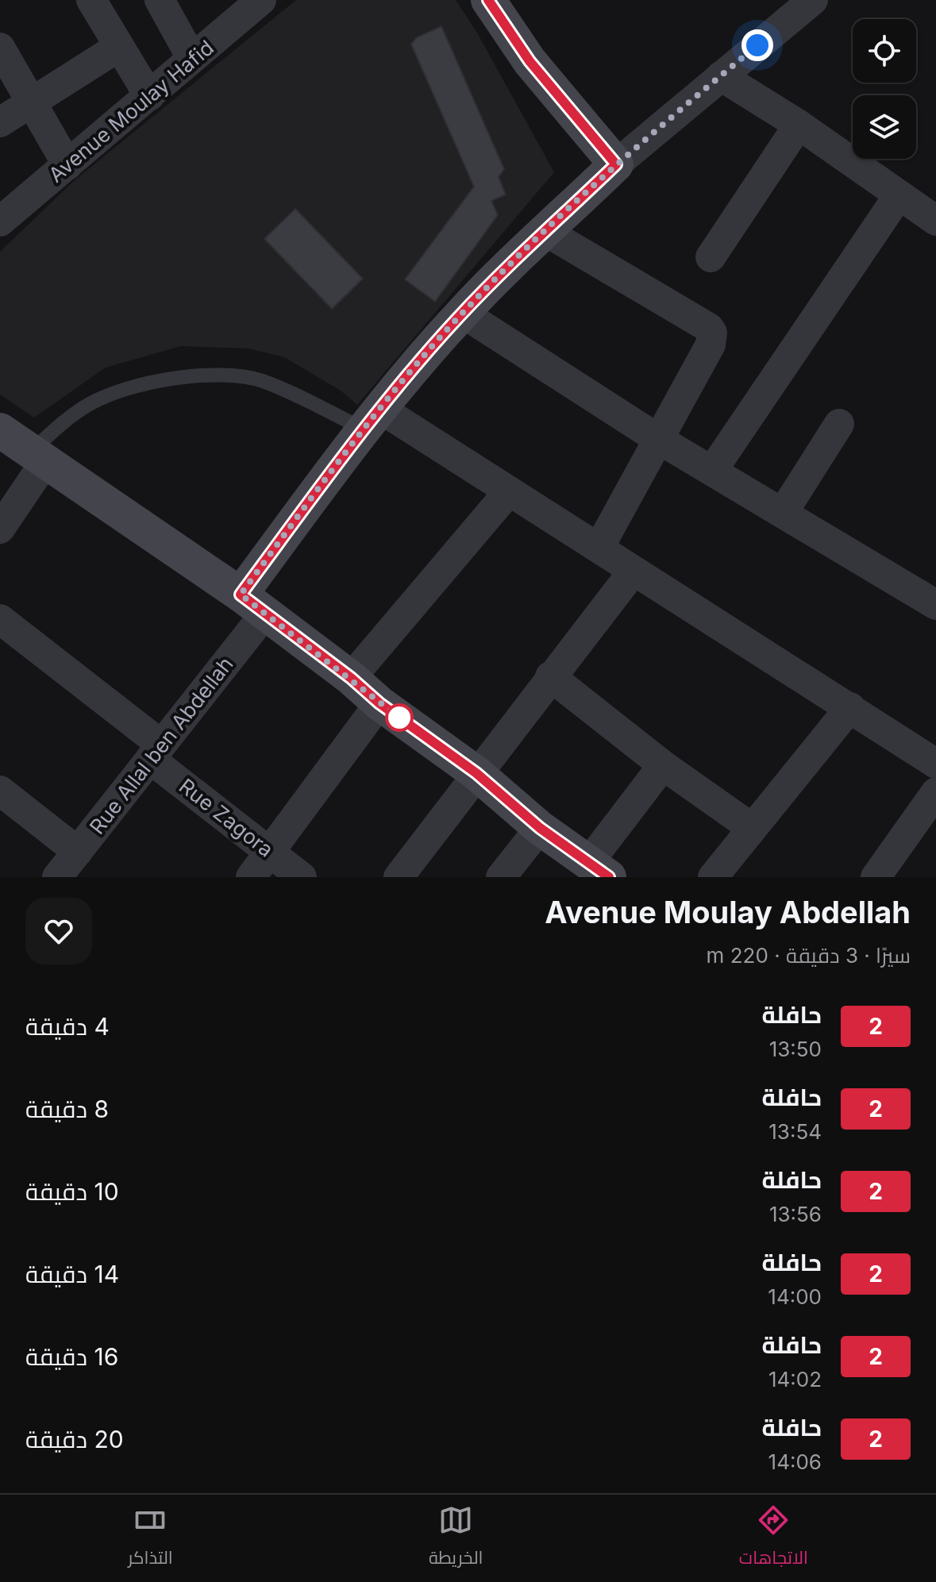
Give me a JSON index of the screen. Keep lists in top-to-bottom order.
{
  "streets": {
    "street": ["Avenue Moulay Hafid", "Rue Allal ben Abdellah", "Rue Zagora"]
  },
  "crossings": [
    ["Rue Allal ben Abdellah", "Rue Zagora"]
  ],
  "lines": ["bus line 2"],
  "page": {
    "heading": ["Avenue Moulay Abdellah", "سيرًا · 3 دقيقة · 220 m"],
    "list": [
      {
        "mark": "2",
        "name": "حافلة",
        "note": "13:50",
        "value": "4 دقيقة"
      },
      {
        "mark": "2",
        "name": "حافلة",
        "note": "13:54",
        "value": "8 دقيقة"
      },
      {
        "mark": "2",
        "name": "حافلة",
        "note": "13:56",
        "value": "10 دقيقة"
      },
      {
        "mark": "2",
        "name": "حافلة",
        "note": "14:00",
        "value": "14 دقيقة"
      },
      {
        "mark": "2",
        "name": "حافلة",
        "note": "14:02",
        "value": "16 دقيقة"
      },
      {
        "mark": "2",
        "name": "حافلة",
        "note": "14:06",
        "value": "20 دقيقة"
      }
    ],
    "tabs": ["الاتجاهات", "الخريطة", "التذاكر"]
  }
}
